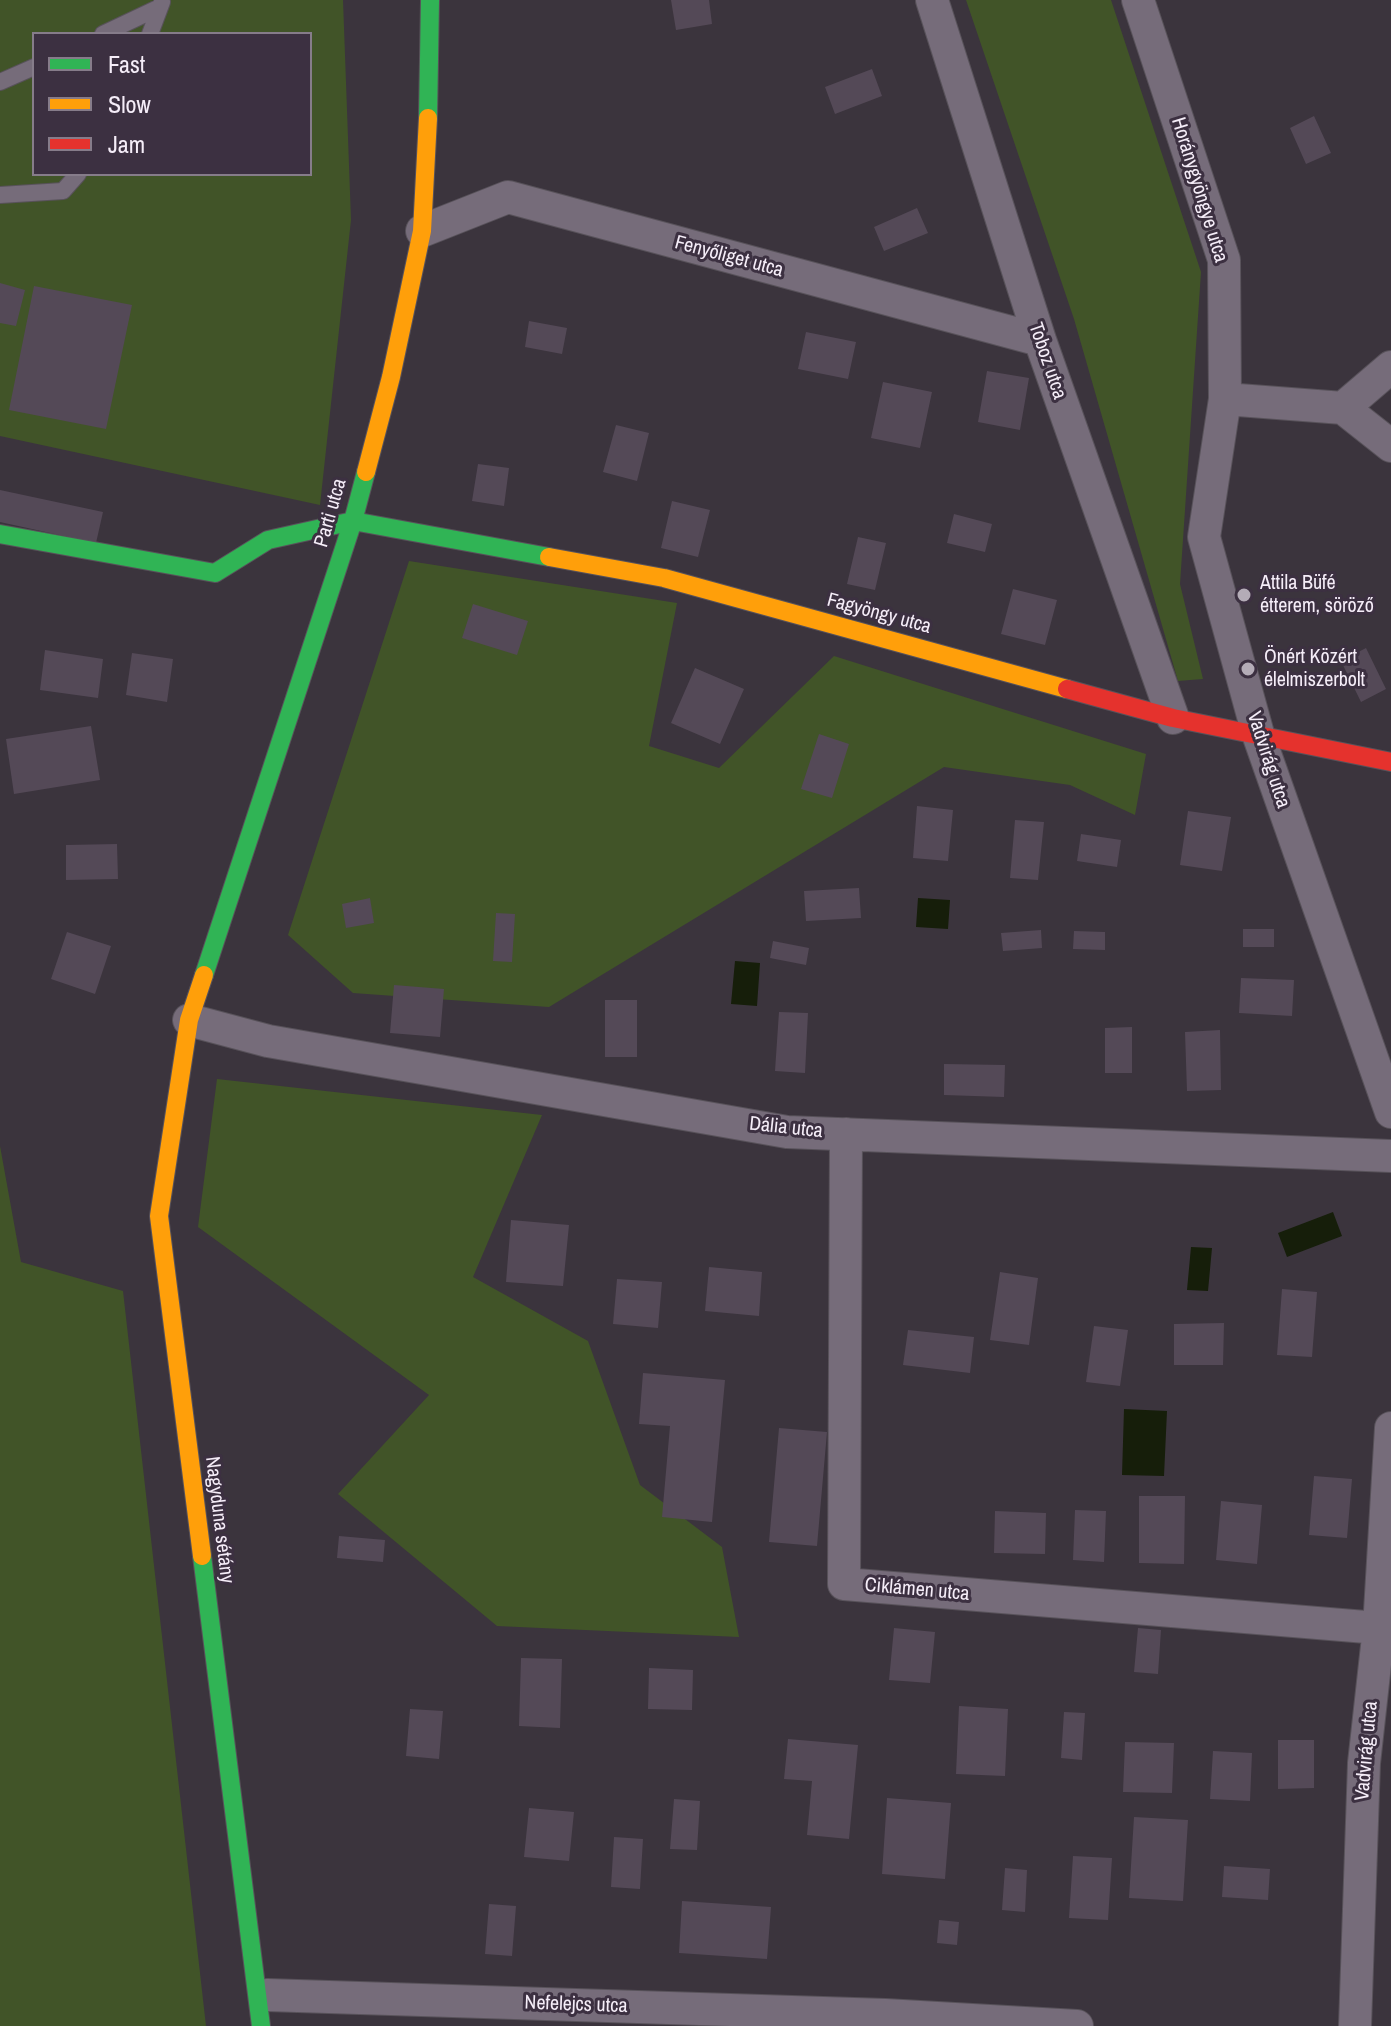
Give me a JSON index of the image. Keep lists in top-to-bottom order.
{
  "streets": {
    "street": [
      "Horánygyöngye utca",
      "Fenyőliget utca",
      "Toboz utca",
      "Parti utca",
      "Fagyöngy utca",
      "Vadvirág utca",
      "Dália utca",
      "Nagyduna sétány",
      "Ciklámen utca",
      "Nefelejcs utca"
    ]
  },
  "crossings": [
    ["Horánygyöngye utca", "Vadvirág utca"],
    ["Fenyőliget utca", "Toboz utca"],
    ["Fenyőliget utca", "Parti utca"],
    ["Toboz utca", "Fagyöngy utca"],
    ["Parti utca", "Fagyöngy utca"],
    ["Parti utca", "Dália utca"],
    ["Parti utca", "Nagyduna sétány"],
    ["Fagyöngy utca", "Vadvirág utca"],
    ["Vadvirág utca", "Ciklámen utca"],
    ["Dália utca", "Nagyduna sétány"],
    ["Dália utca", "Ciklámen utca"]
  ],
  "places": ["Attila Büfé étterem, söröző", "Önért Közért élelmiszerbolt"],
  "legend": ["Fast", "Slow", "Jam"]
}
